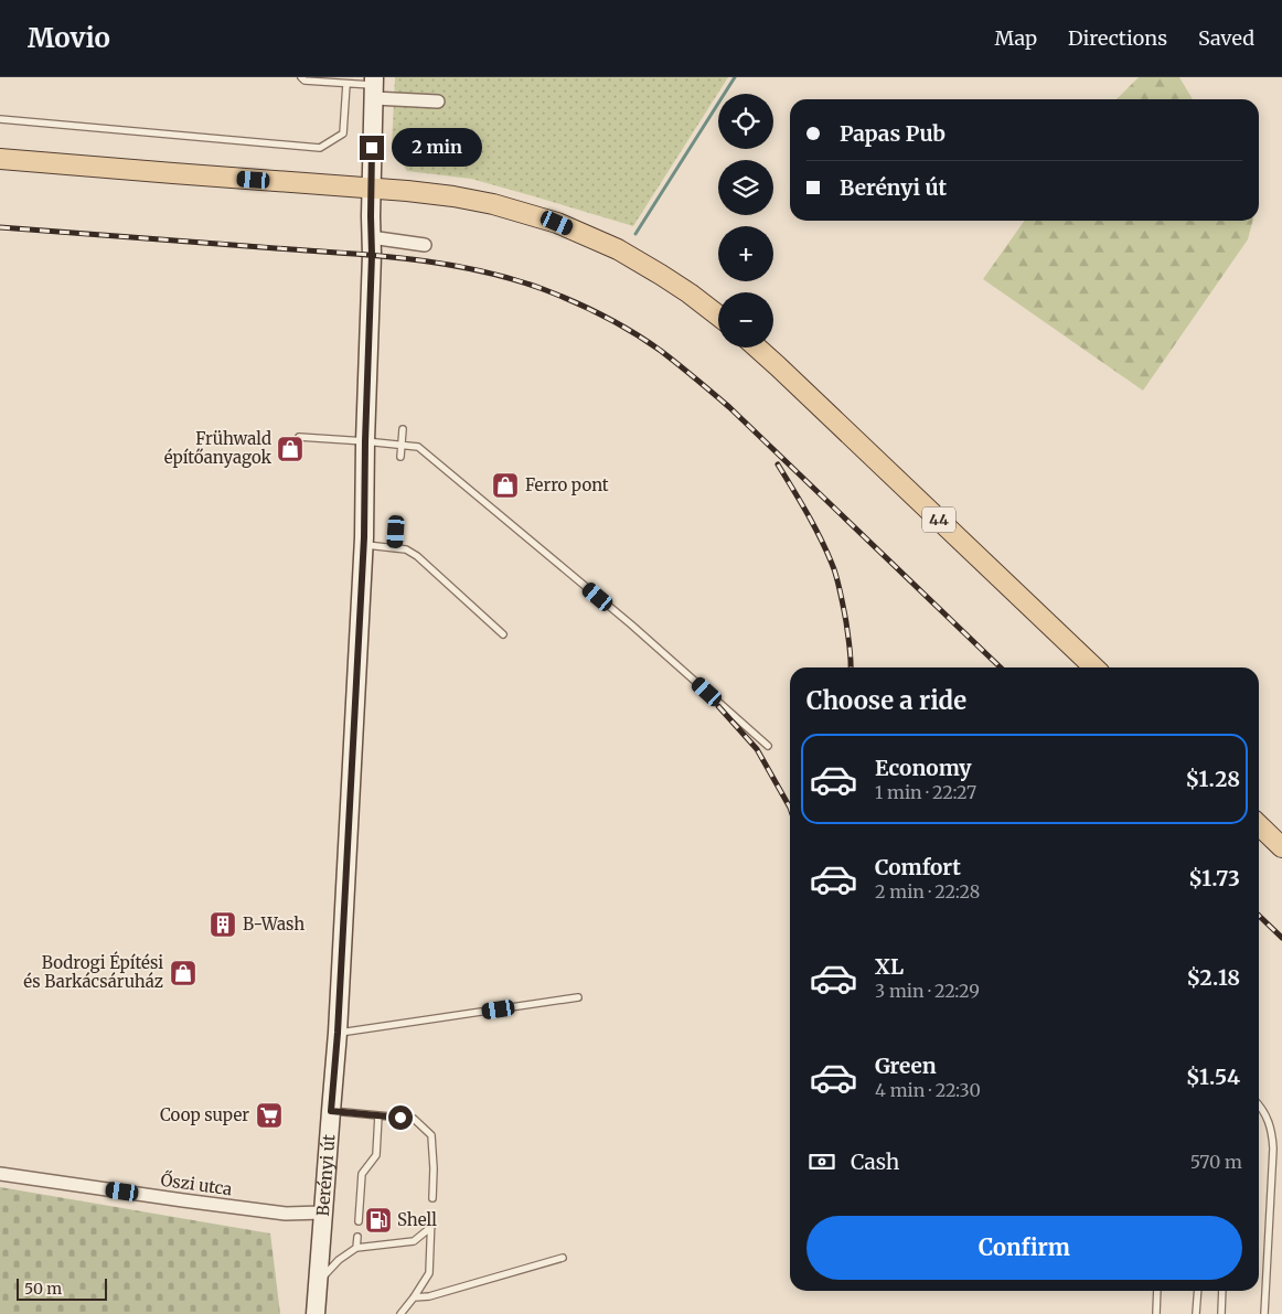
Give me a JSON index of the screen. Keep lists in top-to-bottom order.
{
  "streets": {
    "main road": ["44"],
    "street": ["Berényi út", "Őszi utca"]
  },
  "crossings": [
    ["Berényi út", "Őszi utca"]
  ],
  "places": {
    "shop": ["Frühwald építőanyagok", "Ferro pont", "Bodrogi Építési és Barkácsáruház"],
    "building": ["B-Wash"],
    "supermarket": ["Coop super"],
    "fuel station": ["Shell"]
  },
  "scale_bar": "50 m",
  "page": {
    "header": "Movio",
    "nav": ["Map", "Directions", "Saved"],
    "map_buttons": ["+", "−"],
    "banner": ["Papas Pub", "Berényi út"],
    "bubble": "2 min",
    "heading": "Choose a ride",
    "list": [
      {
        "name": "Economy",
        "note": "1 min · 22:27",
        "value": "$1.28"
      },
      {
        "name": "Comfort",
        "note": "2 min · 22:28",
        "value": "$1.73"
      },
      {
        "name": "XL",
        "note": "3 min · 22:29",
        "value": "$2.18"
      },
      {
        "name": "Green",
        "note": "4 min · 22:30",
        "value": "$1.54"
      }
    ],
    "pay": ["Cash", "570 m"],
    "buttons": "Confirm",
    "scale": "50 m"
  }
}
